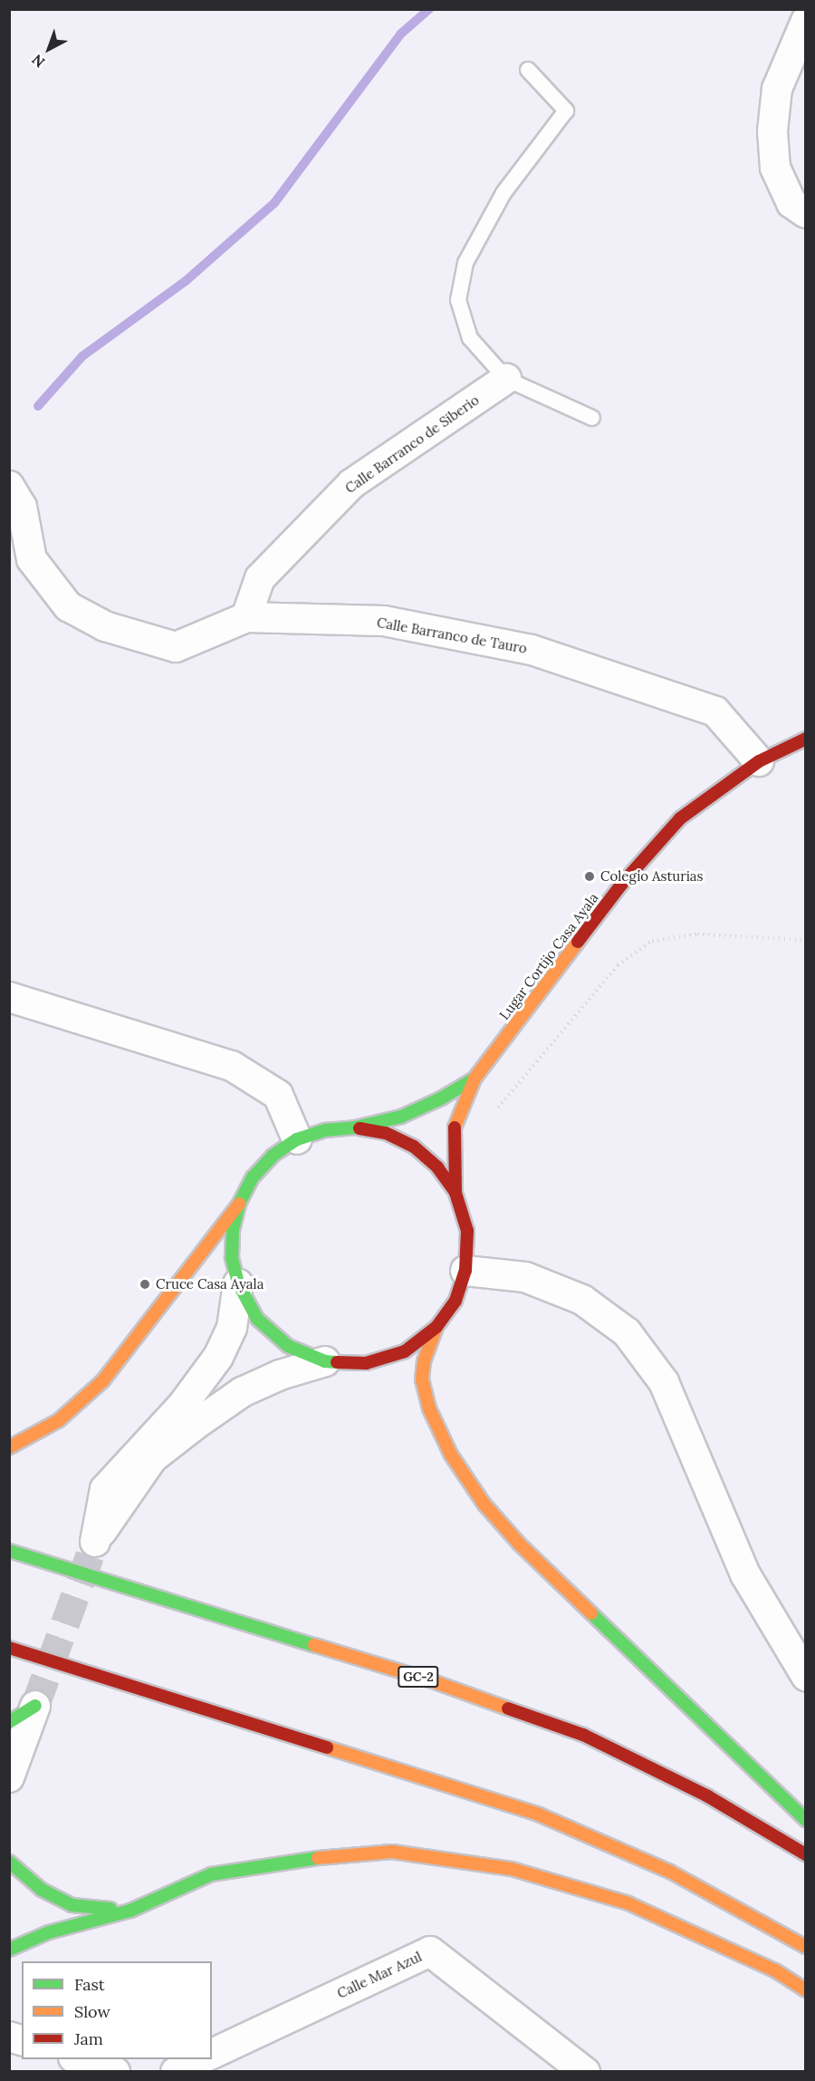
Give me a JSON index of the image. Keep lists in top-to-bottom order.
{
  "streets": {
    "main road": ["Lugar Cortijo Casa Ayala", "GC-2"],
    "street": ["Calle Barranco de Siberio", "Calle Barranco de Tauro", "Calle Mar Azul"]
  },
  "crossings": [
    ["Calle Barranco de Siberio", "Calle Barranco de Tauro"],
    ["Calle Barranco de Tauro", "Lugar Cortijo Casa Ayala"]
  ],
  "places": ["Colegio Asturias", "Cruce Casa Ayala"],
  "legend": ["Fast", "Slow", "Jam"],
  "north": "bottom left"
}
